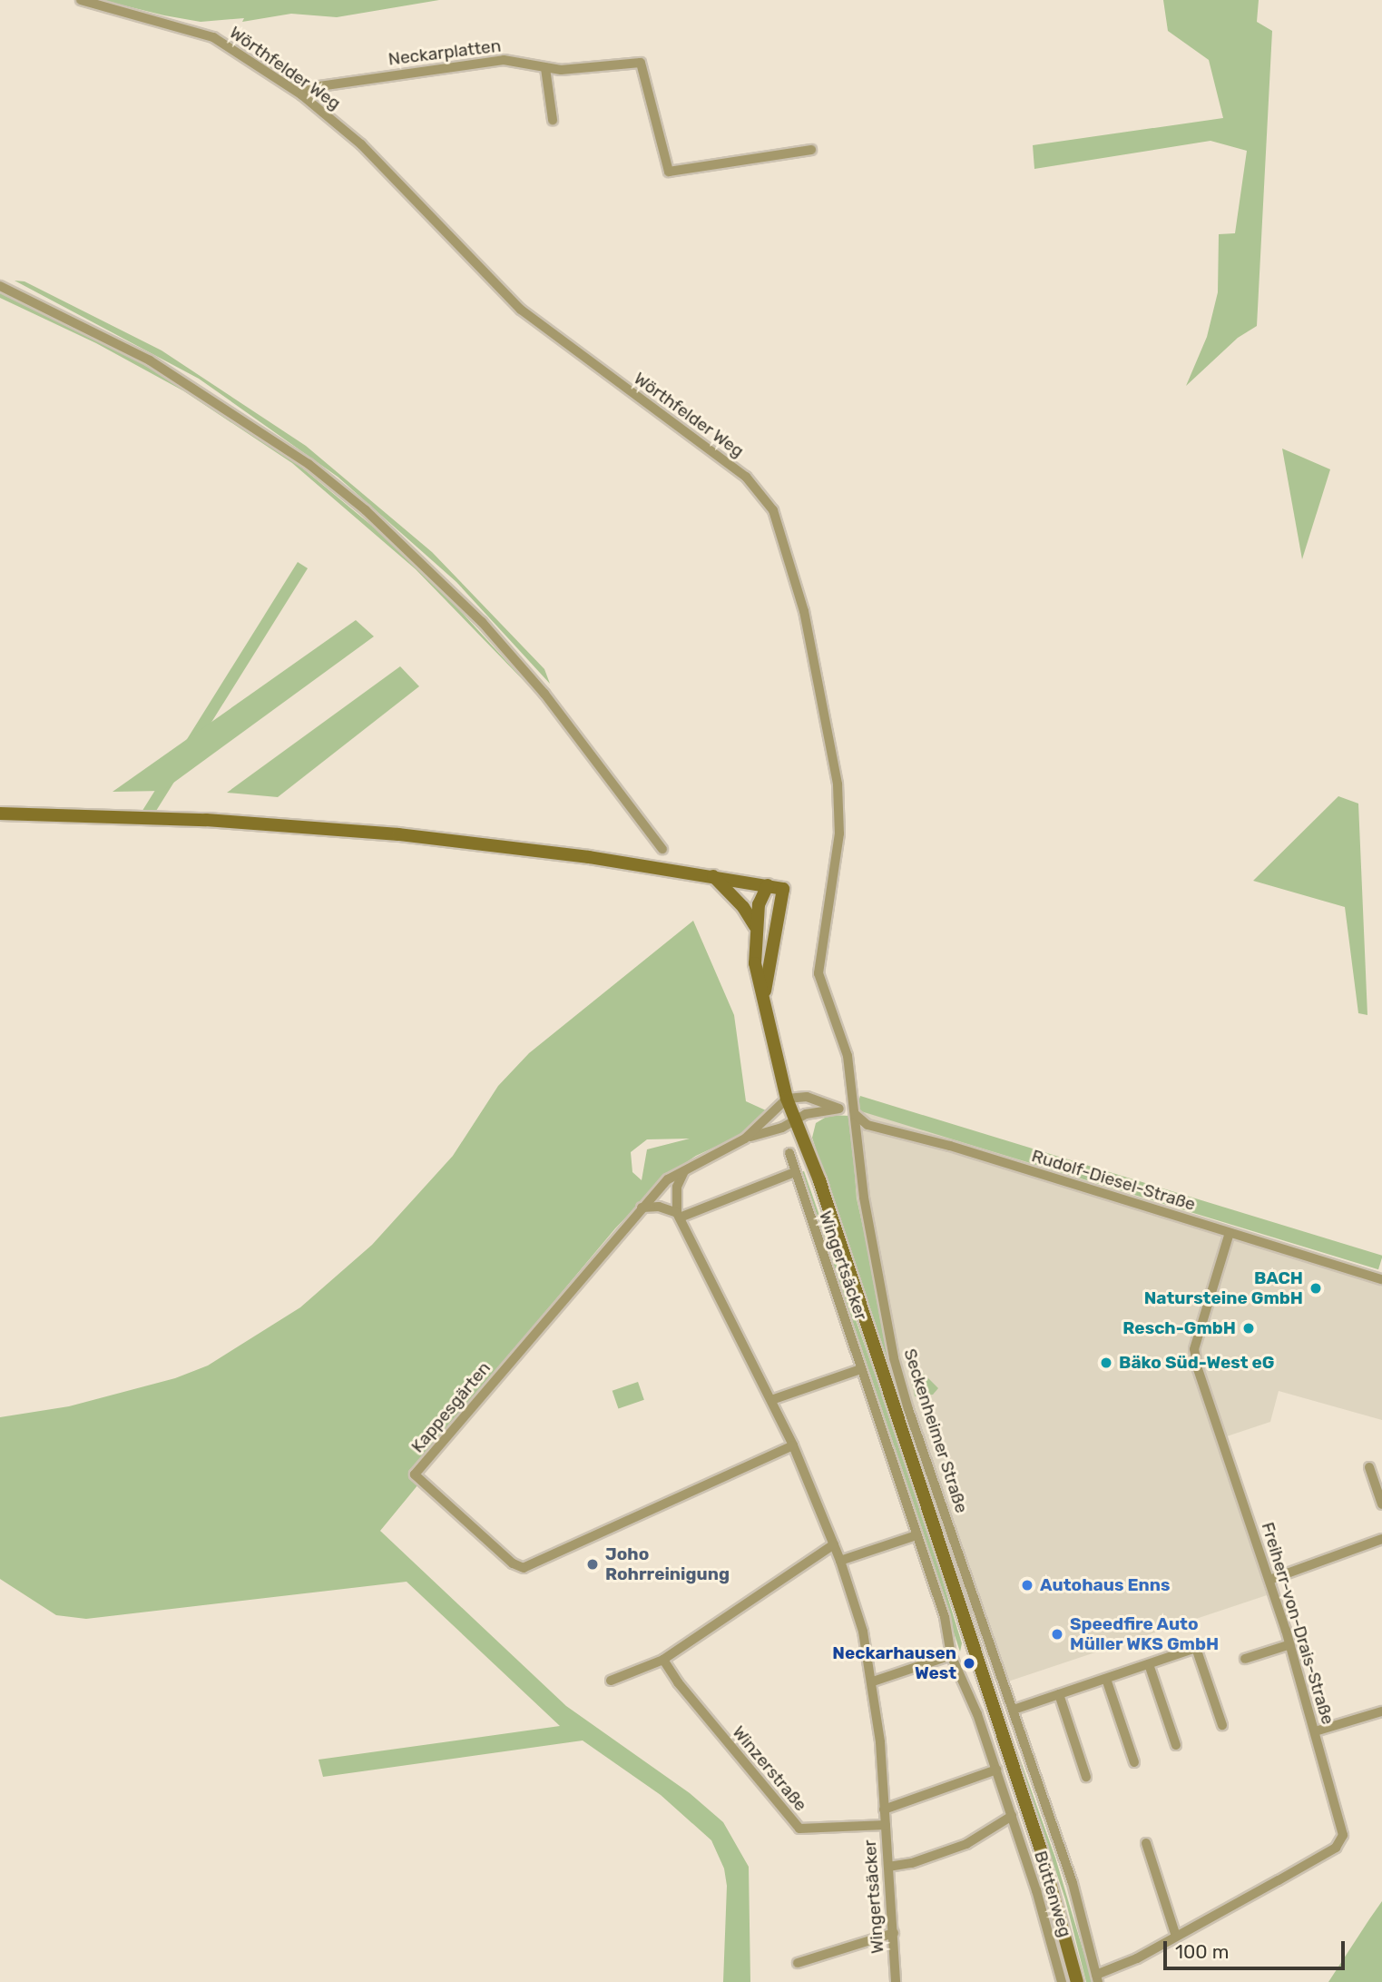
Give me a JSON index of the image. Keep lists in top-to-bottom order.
{
  "streets": {
    "street": [
      "Neckarplatten",
      "Wörthfelder Weg",
      "Rudolf-Diesel-Straße",
      "Wingertsäcker",
      "Kappesgärten",
      "Seckenheimer Straße",
      "Freiherr-von-Drais-Straße",
      "Winzerstraße",
      "Büttenweg"
    ]
  },
  "crossings": [
    ["Neckarplatten", "Wörthfelder Weg"],
    ["Wörthfelder Weg", "Rudolf-Diesel-Straße"],
    ["Wörthfelder Weg", "Seckenheimer Straße"],
    ["Rudolf-Diesel-Straße", "Kappesgärten"],
    ["Rudolf-Diesel-Straße", "Seckenheimer Straße"],
    ["Rudolf-Diesel-Straße", "Freiherr-von-Drais-Straße"],
    ["Wingertsäcker", "Kappesgärten"],
    ["Wingertsäcker", "Winzerstraße"],
    ["Wingertsäcker", "Büttenweg"],
    ["Seckenheimer Straße", "Freiherr-von-Drais-Straße"]
  ],
  "places": [
    "BACH Natursteine GmbH",
    "Resch-GmbH",
    "Bäko Süd-West eG",
    "Joho Rohrreinigung",
    "Autohaus Enns",
    "Speedfire Auto Müller WKS GmbH",
    "Neckarhausen West"
  ],
  "scale_bar": "100 m"
}
